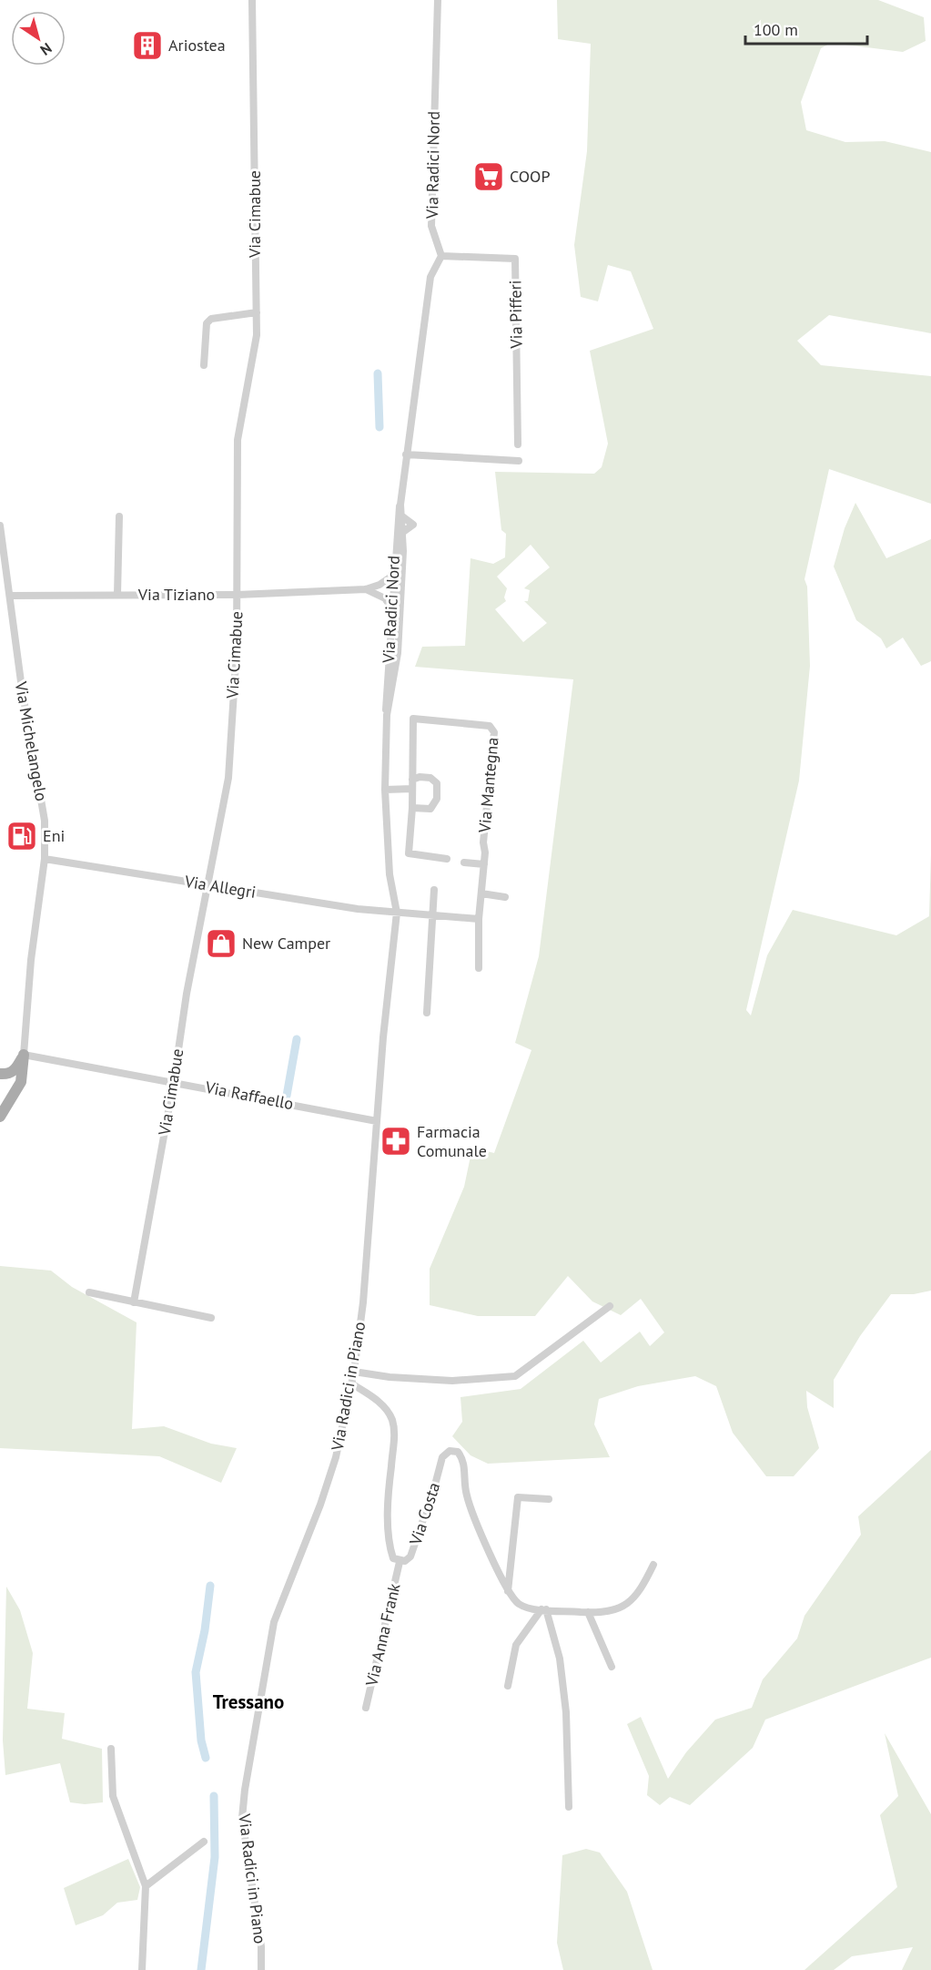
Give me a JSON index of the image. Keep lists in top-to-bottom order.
{
  "streets": {
    "street": [
      "Via Radici Nord",
      "Via Cimabue",
      "Via Pifferi",
      "Via Tiziano",
      "Via Michelangelo",
      "Via Mantegna",
      "Via Allegri",
      "Via Raffaello",
      "Via Radici in Piano",
      "Via Costa",
      "Via Anna Frank"
    ]
  },
  "crossings": [
    ["Via Radici Nord", "Via Pifferi"],
    ["Via Radici Nord", "Via Radici in Piano"],
    ["Via Cimabue", "Via Tiziano"],
    ["Via Cimabue", "Via Allegri"],
    ["Via Cimabue", "Via Raffaello"],
    ["Via Tiziano", "Via Michelangelo"],
    ["Via Michelangelo", "Via Allegri"],
    ["Via Michelangelo", "Via Raffaello"],
    ["Via Allegri", "Via Radici in Piano"],
    ["Via Raffaello", "Via Radici in Piano"],
    ["Via Radici in Piano", "Via Costa"],
    ["Via Costa", "Via Anna Frank"]
  ],
  "districts": ["Tressano"],
  "places": {
    "building": ["Ariostea"],
    "supermarket": ["COOP"],
    "fuel station": ["Eni"],
    "shop": ["New Camper"],
    "pharmacy": ["Farmacia Comunale"]
  },
  "scale_bar": "100 m",
  "north": "bottom right"
}
